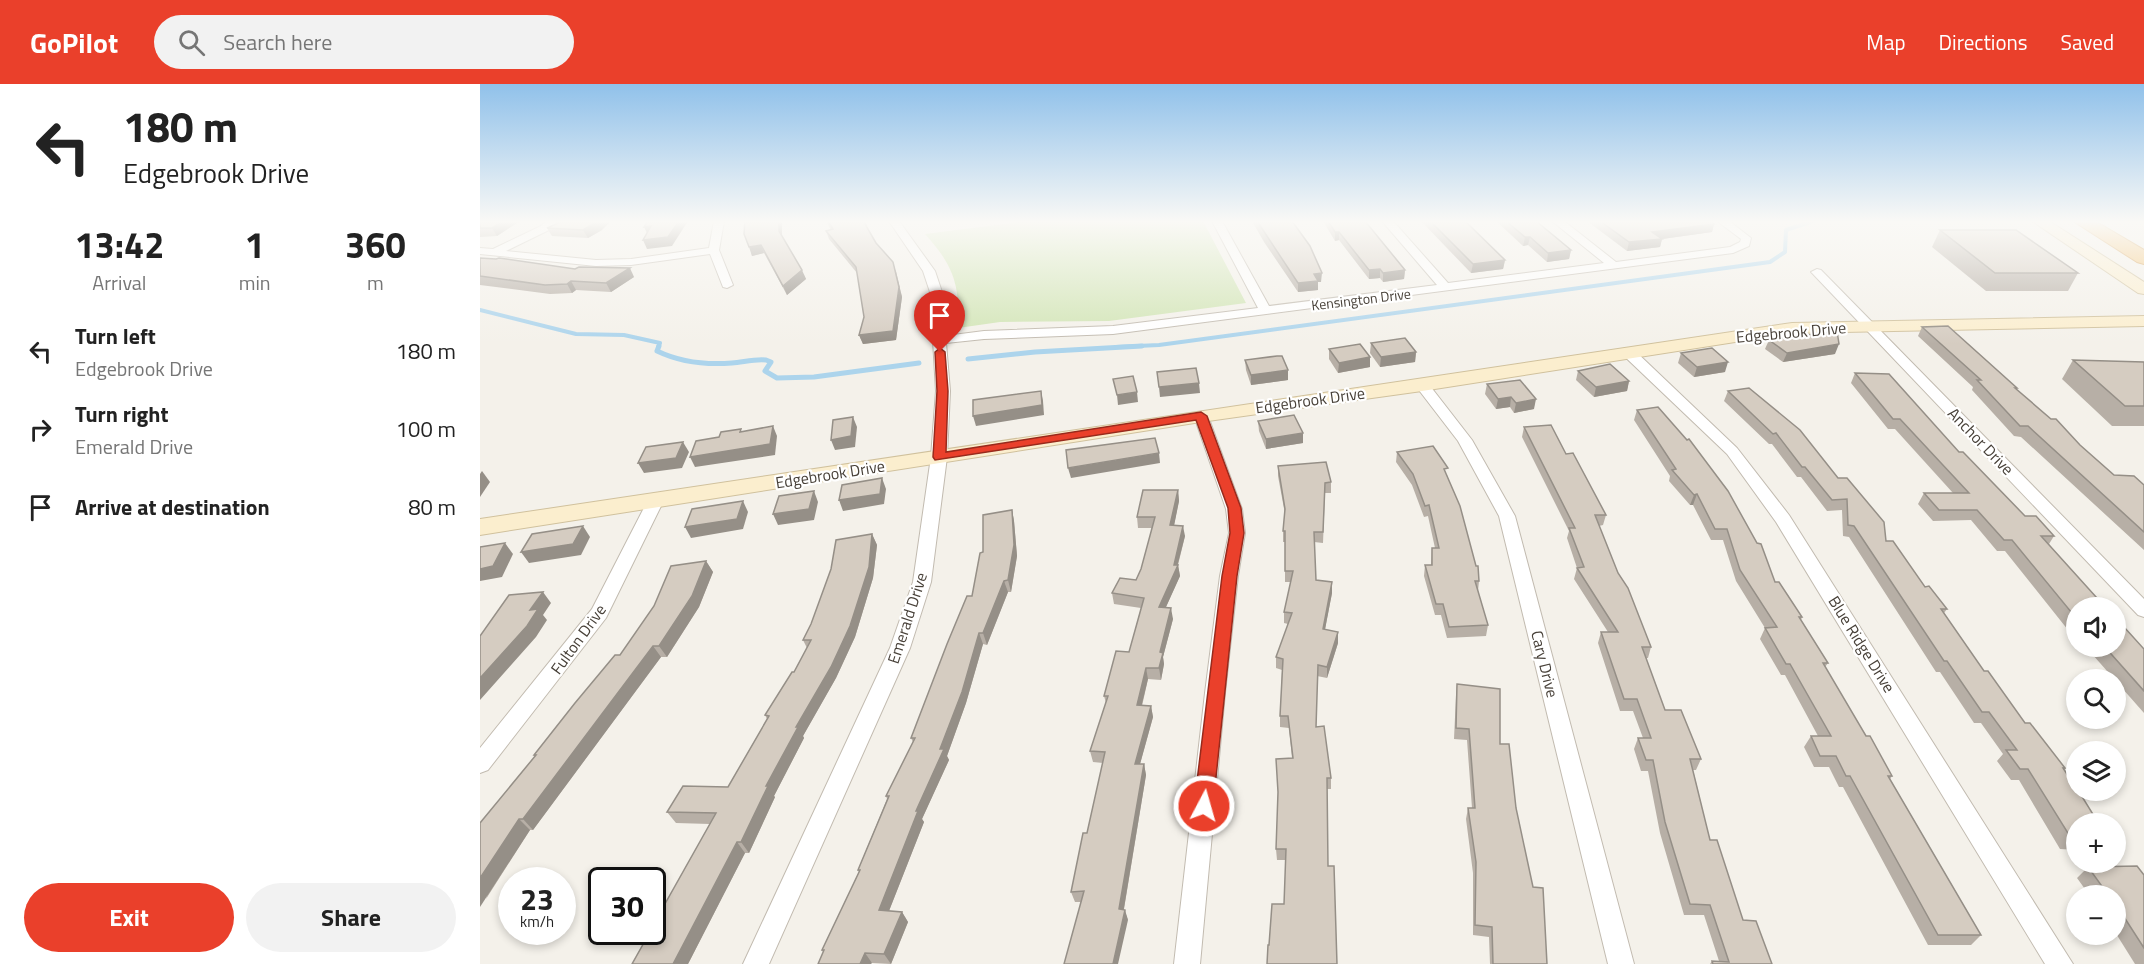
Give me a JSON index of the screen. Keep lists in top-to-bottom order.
{
  "streets": {
    "street": [
      "Kensington Drive",
      "Edgebrook Drive",
      "Anchor Drive",
      "Emerald Drive",
      "Fulton Drive",
      "Blue Ridge Drive",
      "Cary Drive"
    ]
  },
  "crossings": [
    ["Kensington Drive", "Emerald Drive"],
    ["Edgebrook Drive", "Anchor Drive"],
    ["Edgebrook Drive", "Emerald Drive"],
    ["Edgebrook Drive", "Fulton Drive"],
    ["Edgebrook Drive", "Blue Ridge Drive"],
    ["Edgebrook Drive", "Cary Drive"]
  ],
  "page": {
    "header": "GoPilot",
    "search": "Search here",
    "nav": ["Map", "Directions", "Saved"],
    "turn": ["180 m", "Edgebrook Drive"],
    "eta": [
      "13:42",
      "Arrival",
      "1",
      "min",
      "360",
      "m"
    ],
    "list": [
      {
        "name": "Turn left",
        "note": "Edgebrook Drive",
        "value": "180 m"
      },
      {
        "name": "Turn right",
        "note": "Emerald Drive",
        "value": "100 m"
      },
      {
        "name": "Arrive at destination",
        "value": "80 m"
      }
    ],
    "map_buttons": ["+", "−"],
    "speed": "23 km/h",
    "limit": "30",
    "buttons": ["Exit", "Share"]
  }
}
